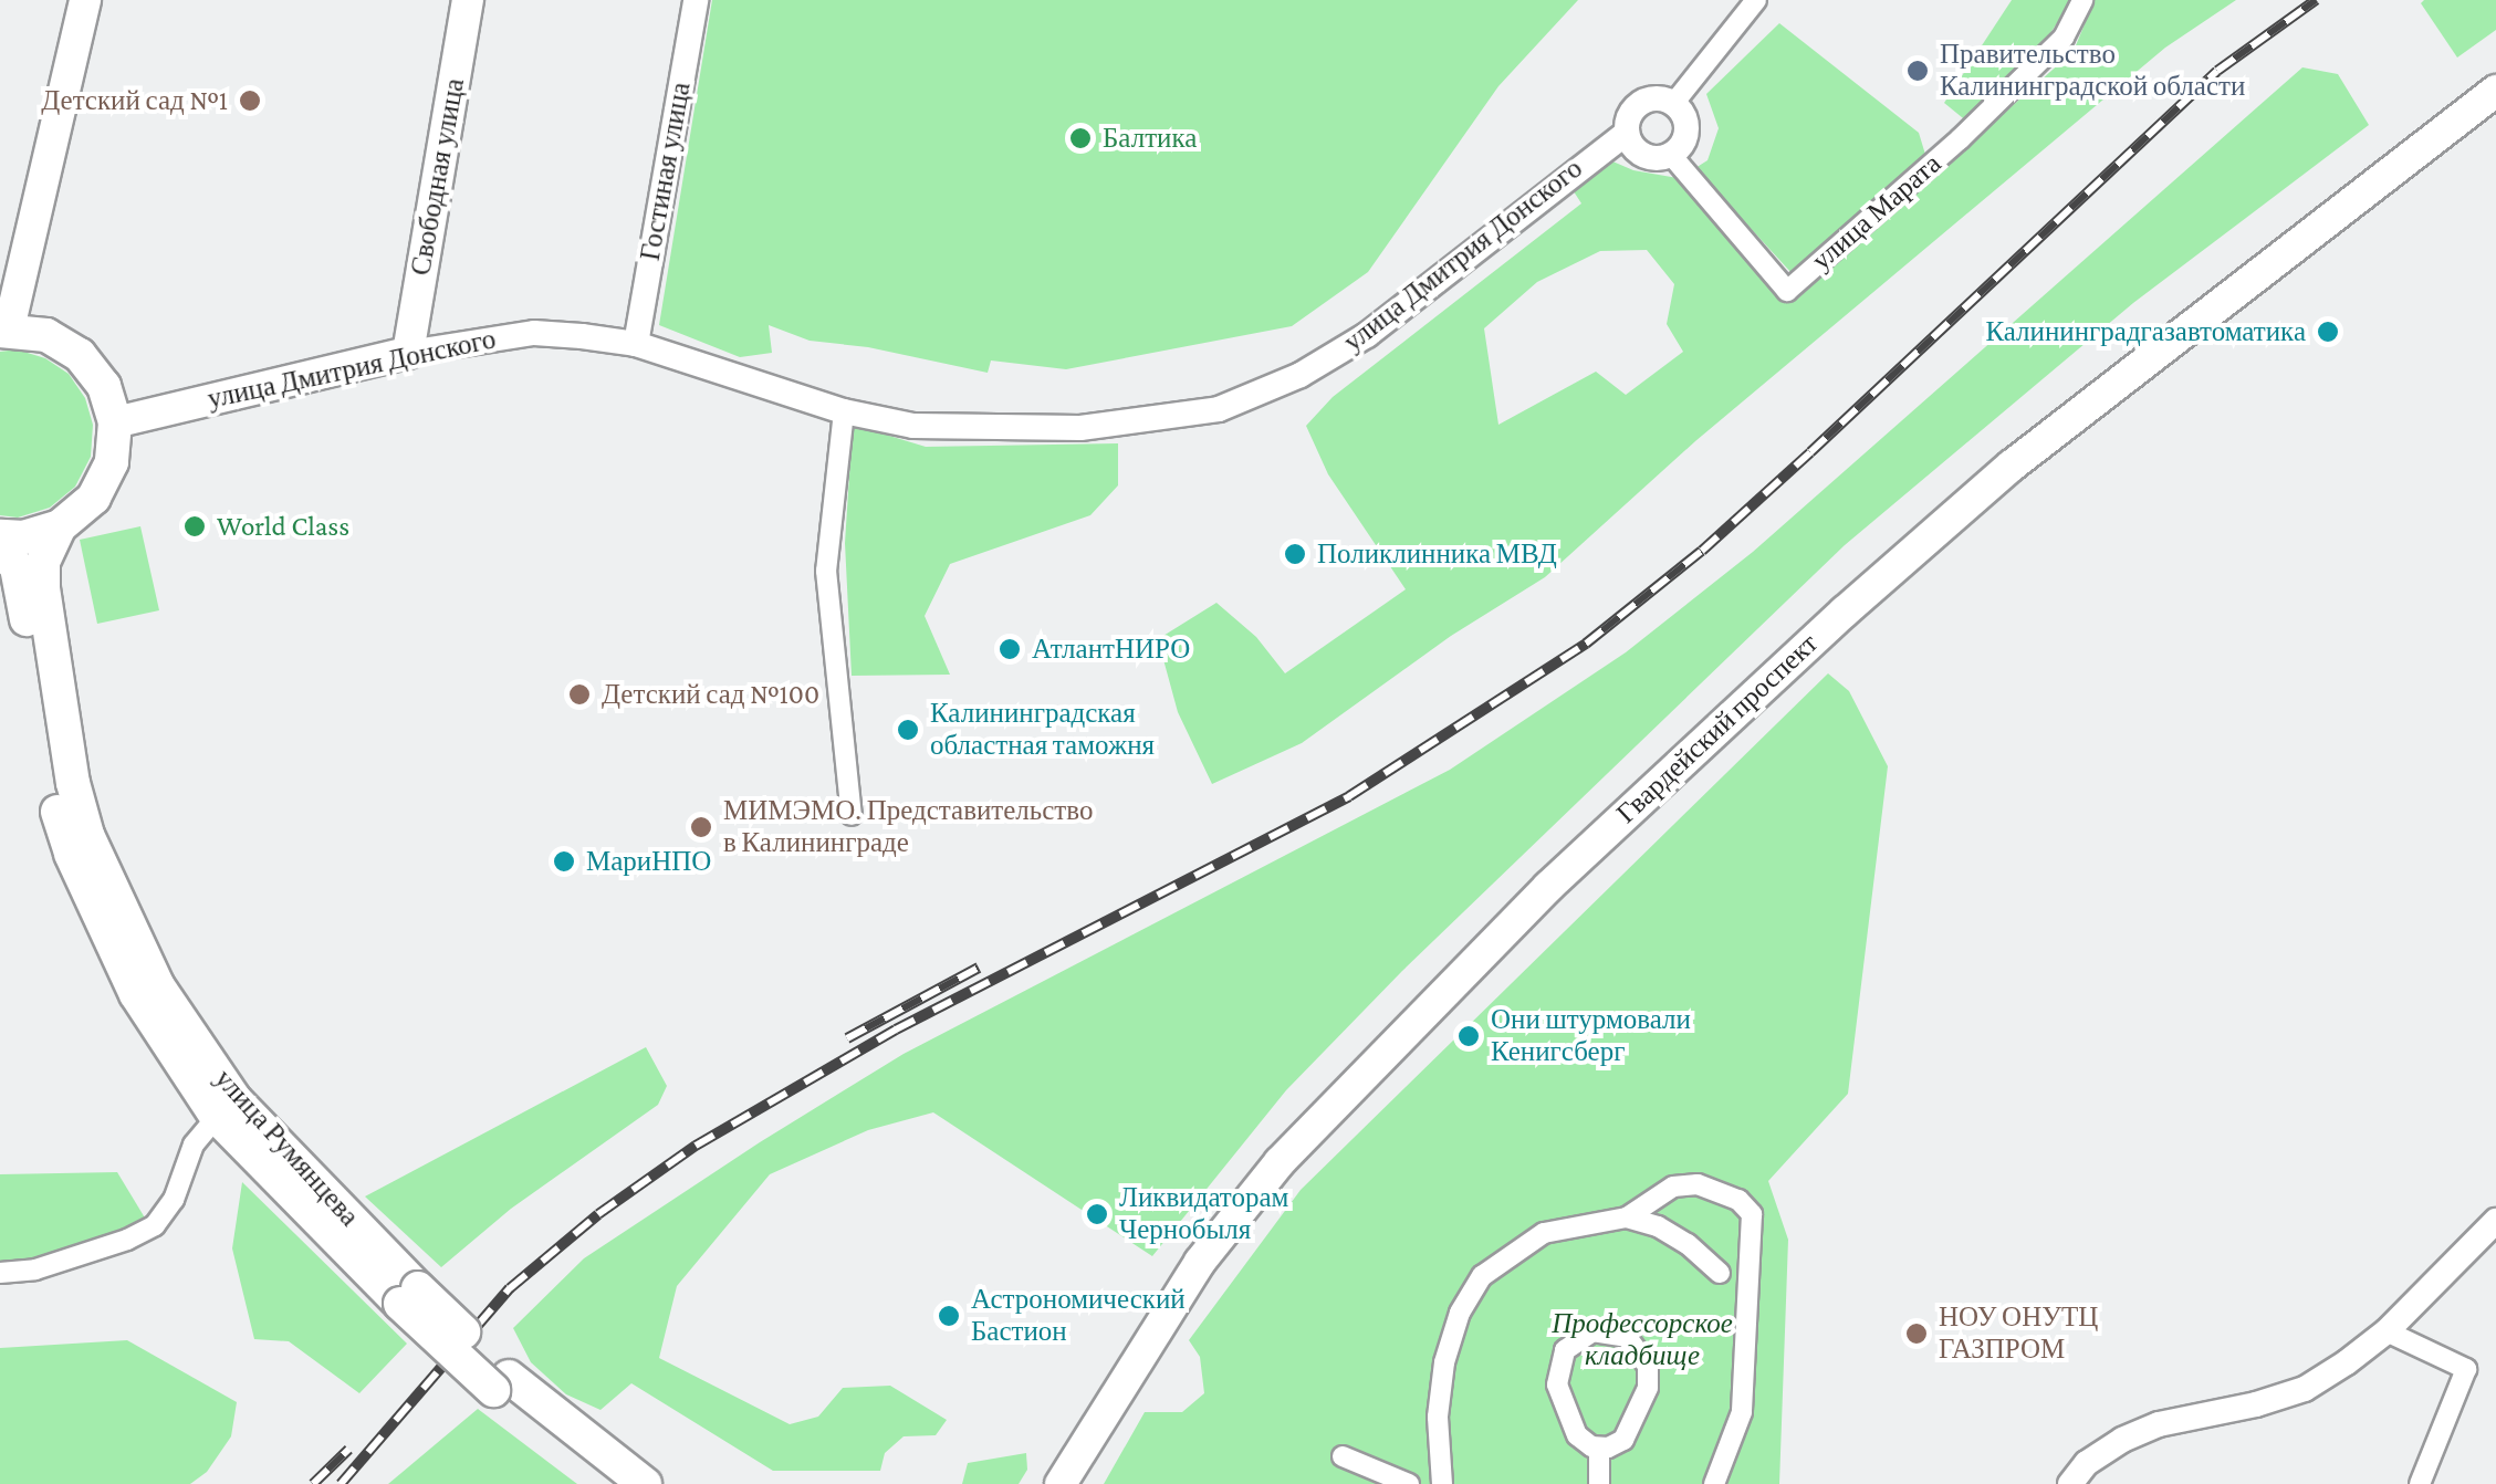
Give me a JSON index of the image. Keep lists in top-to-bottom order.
{
  "streets": {
    "main road": [
      "Свободная улица",
      "улица Дмитрия Донского",
      "Гвардейский проспект",
      "улица Румянцева"
    ],
    "street": ["Гостиная улица", "улица Марата"]
  },
  "crossings": [
    ["Гостиная улица", "улица Дмитрия Донского"],
    ["Свободная улица", "улица Дмитрия Донского"],
    ["улица Марата", "улица Дмитрия Донского"]
  ],
  "parks": ["Профессорское кладбище"],
  "places": [
    "Правительство Калининградской области",
    "Детский сад №1",
    "Балтика",
    "Калининградгазавтоматика",
    "World Class",
    "Поликлинника МВД",
    "АтлантНИРО",
    "Детский сад №100",
    "Калининградская областная таможня",
    "МИМЭМО. Представительство в Калининграде",
    "МариНПО",
    "Они штурмовали Кенигсберг",
    "Ликвидаторам Чернобыля",
    "Астрономический Бастион",
    "НОУ ОНУТЦ ГАЗПРОМ"
  ]
}
